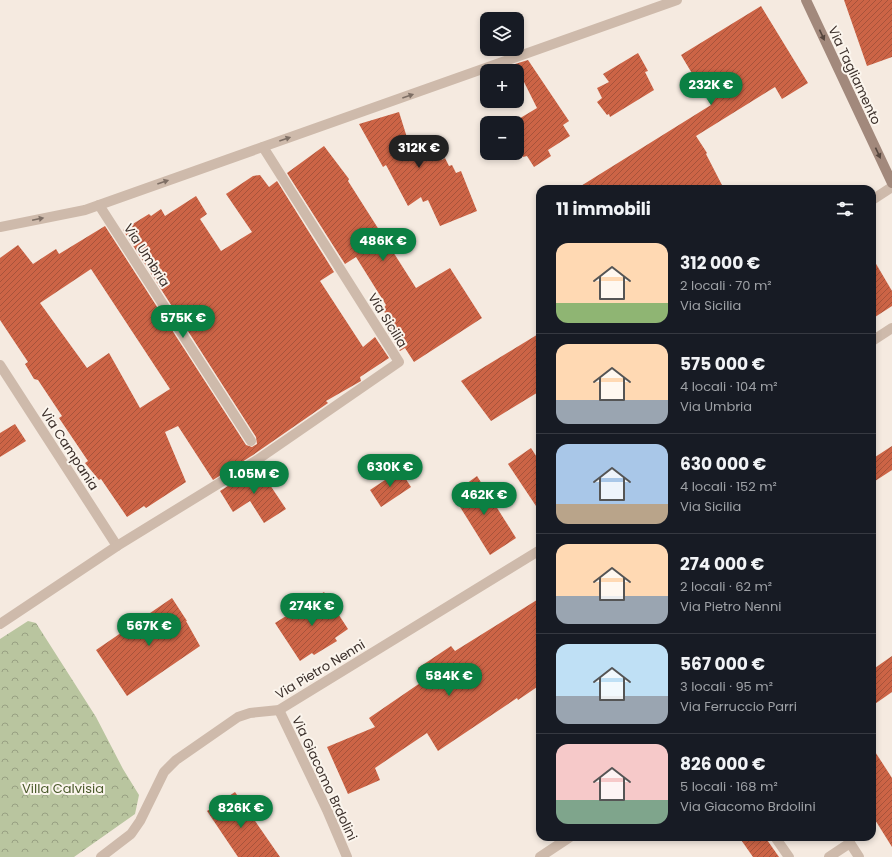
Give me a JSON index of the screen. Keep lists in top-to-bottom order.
{
  "streets": {
    "main road": ["Via Tagliamento"],
    "street": [
      "Via Umbria",
      "Via Sicilia",
      "Via Campania",
      "Via Pietro Nenni",
      "Via Giacomo Brdolini"
    ]
  },
  "crossings": [
    ["Via Sicilia", "Via Campania"],
    ["Via Pietro Nenni", "Via Giacomo Brdolini"]
  ],
  "one_way": ["Via Tagliamento"],
  "parks": ["Villa Calvisia"],
  "page": {
    "map_buttons": ["+", "−"],
    "price": [
      "232K €",
      "312K €",
      "486K €",
      "575K €",
      "630K €",
      "1.05M €",
      "462K €",
      "274K €",
      "567K €",
      "584K €",
      "826K €"
    ],
    "heading": "11 immobili",
    "list": [
      {
        "name": "312 000 €",
        "note": "2 locali · 70 m² · Via Sicilia"
      },
      {
        "name": "575 000 €",
        "note": "4 locali · 104 m² · Via Umbria"
      },
      {
        "name": "630 000 €",
        "note": "4 locali · 152 m² · Via Sicilia"
      },
      {
        "name": "274 000 €",
        "note": "2 locali · 62 m² · Via Pietro Nenni"
      },
      {
        "name": "567 000 €",
        "note": "3 locali · 95 m² · Via Ferruccio Parri"
      },
      {
        "name": "826 000 €",
        "note": "5 locali · 168 m² · Via Giacomo Brdolini"
      }
    ]
  }
}
